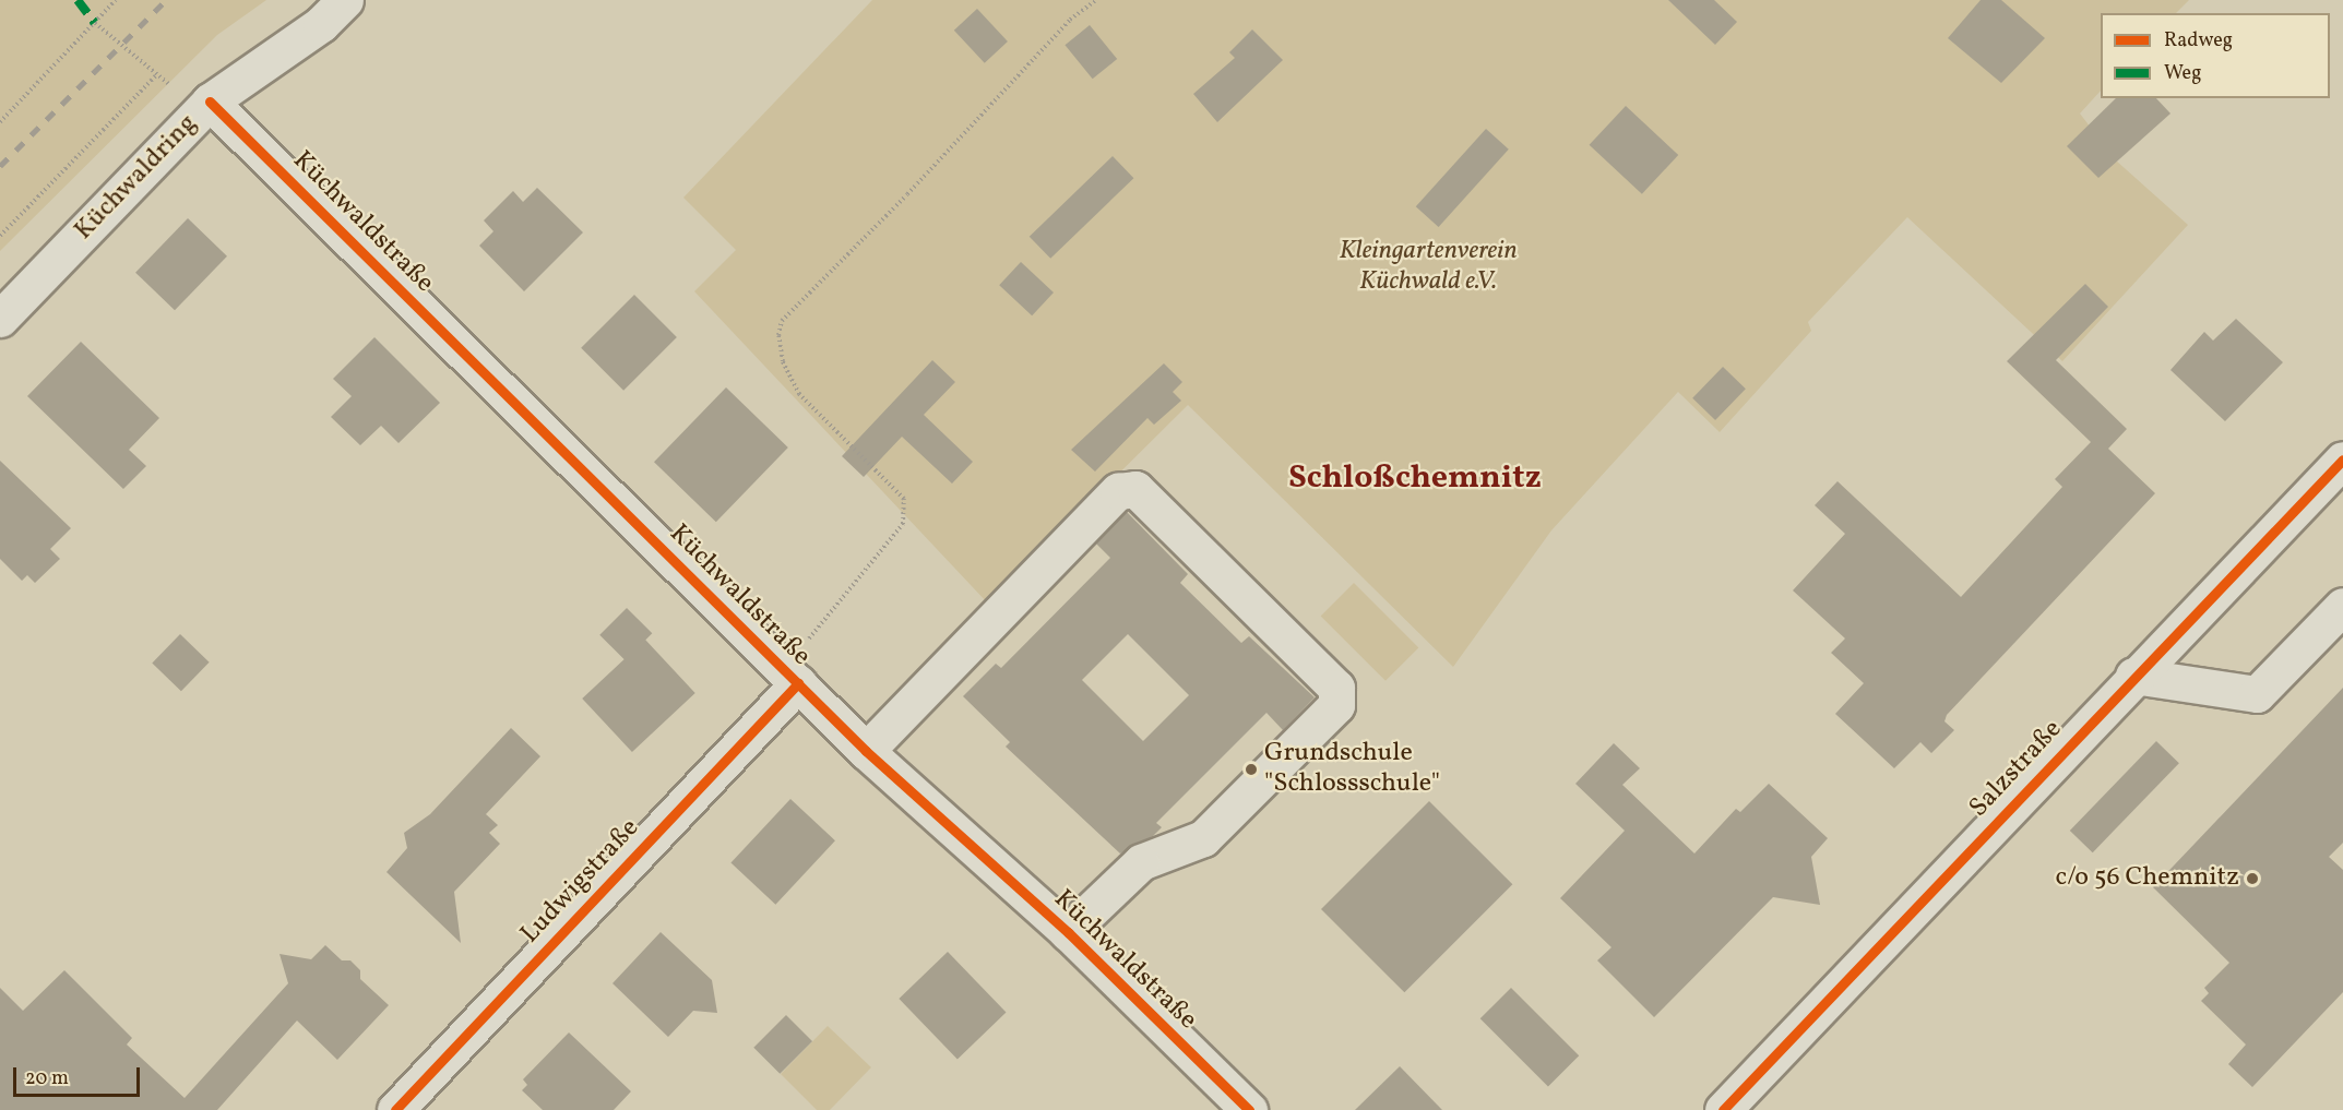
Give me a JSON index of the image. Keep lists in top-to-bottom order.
{
  "streets": {
    "street": [
      "Küchwaldring",
      "Küchwaldstraße",
      "Salzstraße",
      "Ludwigstraße"
    ]
  },
  "crossings": [
    ["Küchwaldring", "Küchwaldstraße"],
    ["Küchwaldstraße", "Ludwigstraße"]
  ],
  "districts": ["Schloßchemnitz"],
  "parks": ["Kleingartenverein Küchwald e.V."],
  "places": ["Grundschule \"Schlossschule\"", "c/o 56 Chemnitz"],
  "legend": ["Radweg", "Weg"],
  "scale_bar": "20 m"
}
